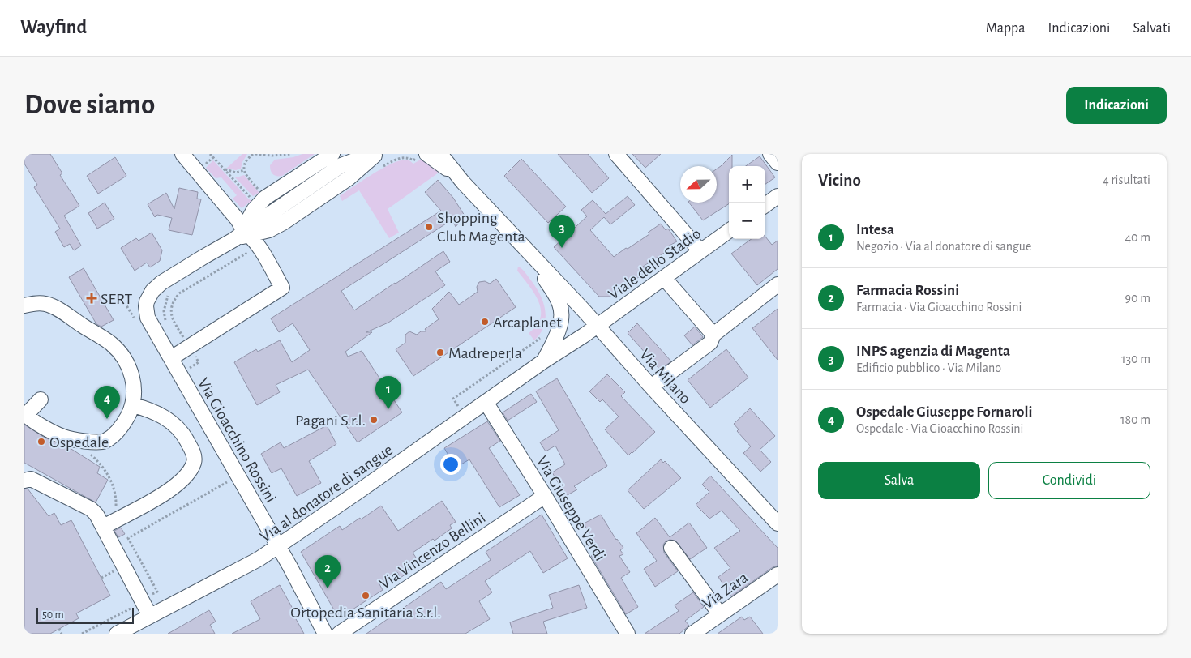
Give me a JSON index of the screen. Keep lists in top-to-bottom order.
{
  "streets": {
    "street": [
      "Viale dello Stadio",
      "Via Milano",
      "Via Gioacchino Rossini",
      "Via al donatore di sangue",
      "Via Giuseppe Verdi",
      "Via Vincenzo Bellini",
      "Via Zara"
    ]
  },
  "crossings": [
    ["Viale dello Stadio", "Via Milano"],
    ["Viale dello Stadio", "Via al donatore di sangue"],
    ["Via Milano", "Via al donatore di sangue"],
    ["Via Gioacchino Rossini", "Via al donatore di sangue"],
    ["Via al donatore di sangue", "Via Giuseppe Verdi"],
    ["Via Giuseppe Verdi", "Via Vincenzo Bellini"]
  ],
  "places": {
    "other": [
      "Shopping Club Magenta",
      "Arcaplanet",
      "Madreperla",
      "Pagani S.r.l.",
      "Ospedale",
      "Ortopedia Sanitaria S.r.l."
    ],
    "health": ["SERT"]
  },
  "scale_bar": "50 m",
  "north": "left",
  "page": {
    "header": "Wayfind",
    "nav": ["Mappa", "Indicazioni", "Salvati"],
    "buttons": [
      "Indicazioni",
      ["Salva", "Condividi"]
    ],
    "title": "Dove siamo",
    "heading": ["Vicino", "4 risultati"],
    "map_buttons": ["+", "−"],
    "list": [
      {
        "mark": "1",
        "name": "Intesa",
        "note": "Negozio · Via al donatore di sangue",
        "value": "40 m"
      },
      {
        "mark": "2",
        "name": "Farmacia Rossini",
        "note": "Farmacia · Via Gioacchino Rossini",
        "value": "90 m"
      },
      {
        "mark": "3",
        "name": "INPS agenzia di Magenta",
        "note": "Edificio pubblico · Via Milano",
        "value": "130 m"
      },
      {
        "mark": "4",
        "name": "Ospedale Giuseppe Fornaroli",
        "note": "Ospedale · Via Gioacchino Rossini",
        "value": "180 m"
      }
    ],
    "pins": [
      "3",
      "1",
      "4",
      "2"
    ],
    "scale": "50 m"
  }
}
